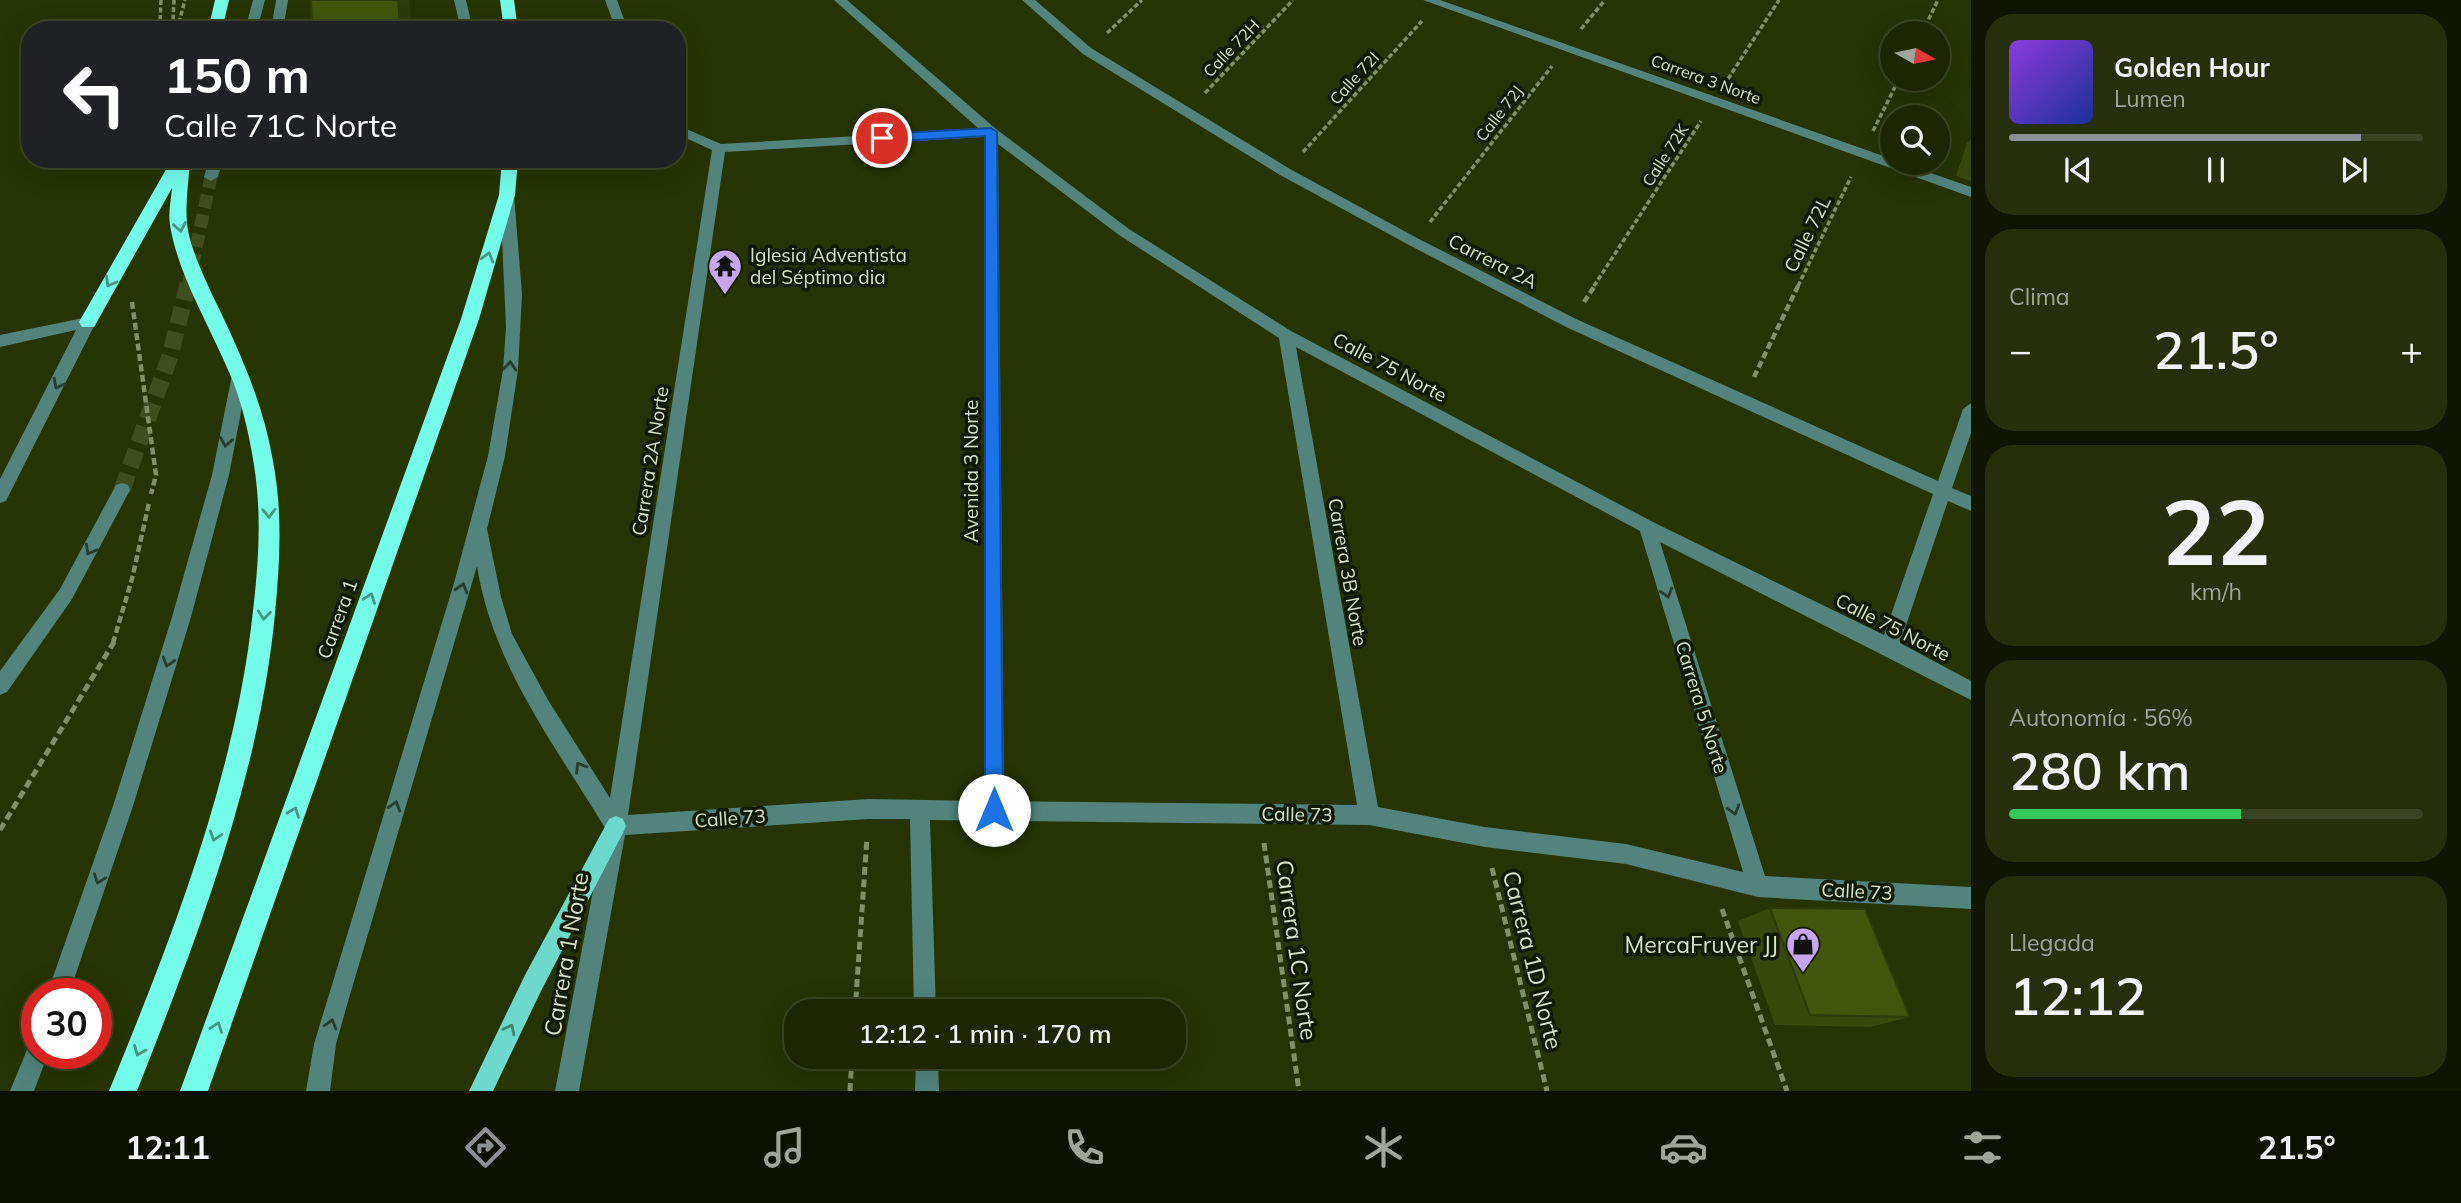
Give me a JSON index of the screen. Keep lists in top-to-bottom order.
{
  "streets": {
    "highway": ["Carrera 1"],
    "street": [
      "Carrera 3 Norte",
      "Carrera 2A",
      "Calle 75 Norte",
      "Carrera 2A Norte",
      "Avenida 3 Norte",
      "Carrera 3B Norte",
      "Carrera 5 Norte",
      "Calle 73",
      "Carrera 1 Norte"
    ],
    "path": [
      "Calle 72H",
      "Calle 72I",
      "Calle 72J",
      "Calle 72K",
      "Calle 72L",
      "Carrera 1C Norte",
      "Carrera 1D Norte"
    ]
  },
  "crossings": [
    ["Calle 72H", "Carrera 2A"],
    ["Calle 72I", "Carrera 3 Norte"],
    ["Calle 72I", "Carrera 2A"],
    ["Carrera 3 Norte", "Calle 72J"],
    ["Carrera 3 Norte", "Calle 72K"],
    ["Carrera 3 Norte", "Calle 72L"],
    ["Calle 72J", "Carrera 2A"],
    ["Calle 72K", "Carrera 2A"],
    ["Calle 72L", "Carrera 2A"],
    ["Calle 75 Norte", "Avenida 3 Norte"],
    ["Calle 75 Norte", "Carrera 3B Norte"],
    ["Calle 75 Norte", "Carrera 5 Norte"],
    ["Carrera 2A Norte", "Calle 73"],
    ["Carrera 2A Norte", "Carrera 1 Norte"],
    ["Avenida 3 Norte", "Calle 73"],
    ["Carrera 3B Norte", "Calle 73"],
    ["Carrera 5 Norte", "Calle 73"],
    ["Calle 73", "Carrera 1C Norte"],
    ["Calle 73", "Carrera 1 Norte"],
    ["Calle 73", "Carrera 1D Norte"]
  ],
  "one_way": ["Carrera 5 Norte"],
  "places": {
    "temple": ["Iglesia Adventista del Séptimo dia"],
    "shop": ["MercaFruver JJ"]
  },
  "north": "right",
  "page": {
    "turn": ["150 m", "Calle 71C Norte"],
    "song": ["Golden Hour", "Lumen"],
    "tile": [
      "Clima",
      ["22", "km/h"],
      ["Autonomía · 56%", "280 km"],
      ["Llegada", "12:12"]
    ],
    "heat": ["−", "21.5°", "+"],
    "limit": "30",
    "trip": "12:12 · 1 min · 170 m",
    "tabs": ["12:11", "21.5°"]
  }
}
